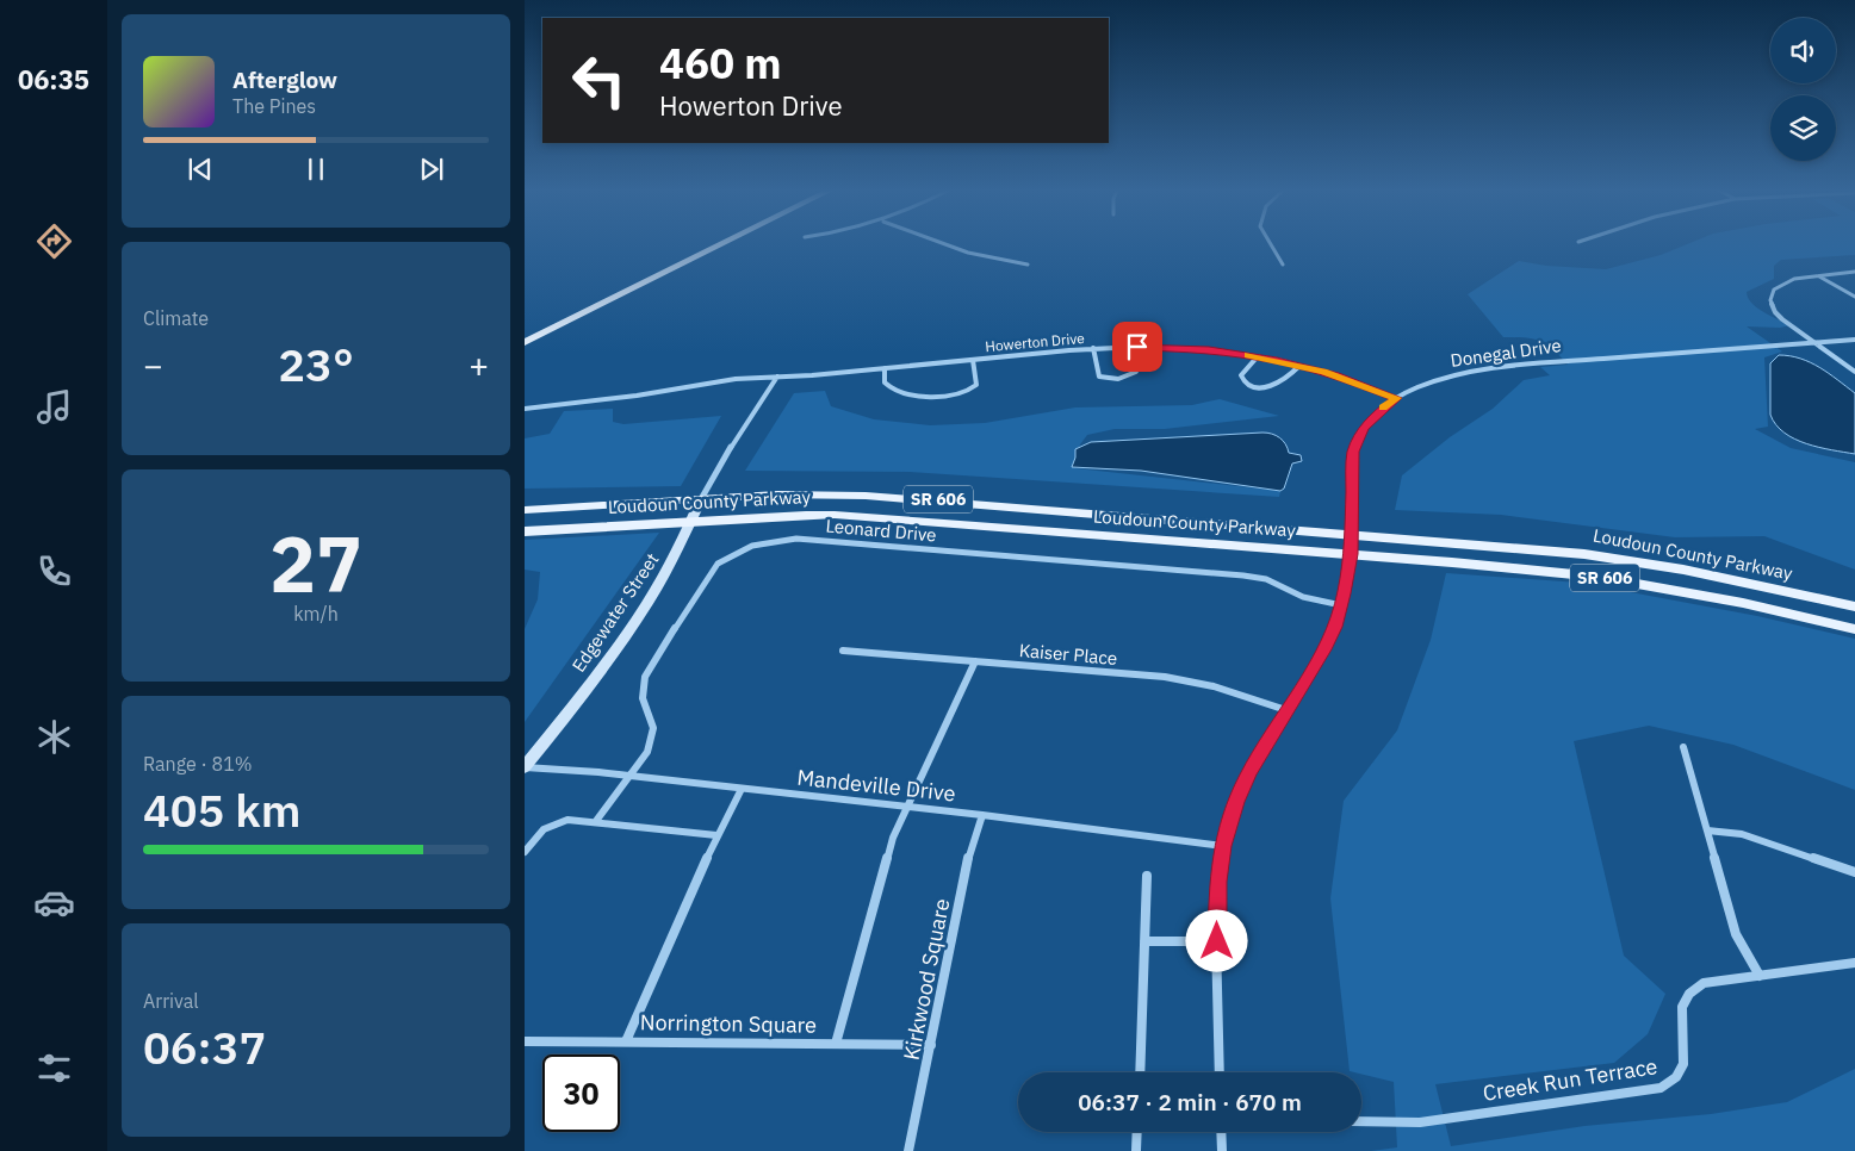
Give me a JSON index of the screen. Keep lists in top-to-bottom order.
{
  "streets": {
    "main road": ["SR 606", "Loudoun County Parkway"],
    "street": [
      "Howerton Drive",
      "Donegal Drive",
      "Leonard Drive",
      "Edgewater Street",
      "Kaiser Place",
      "Mandeville Drive",
      "Kirkwood Square",
      "Norrington Square",
      "Creek Run Terrace"
    ]
  },
  "crossings": [
    ["Howerton Drive", "Donegal Drive"],
    ["Howerton Drive", "Edgewater Street"],
    ["Donegal Drive", "Loudoun County Parkway"],
    ["Donegal Drive", "Leonard Drive"],
    ["Donegal Drive", "Kaiser Place"],
    ["Donegal Drive", "Mandeville Drive"],
    ["Loudoun County Parkway", "Edgewater Street"],
    ["Leonard Drive", "Mandeville Drive"],
    ["Edgewater Street", "Mandeville Drive"],
    ["Mandeville Drive", "Kirkwood Square"],
    ["Kirkwood Square", "Norrington Square"]
  ],
  "page": {
    "tabs": "06:35",
    "turn": ["460 m", "Howerton Drive"],
    "song": ["Afterglow", "The Pines"],
    "tile": [
      "Climate",
      ["27", "km/h"],
      ["Range · 81%", "405 km"],
      ["Arrival", "06:37"]
    ],
    "heat": ["−", "23°", "+"],
    "limit": "30",
    "trip": "06:37 · 2 min · 670 m"
  }
}
